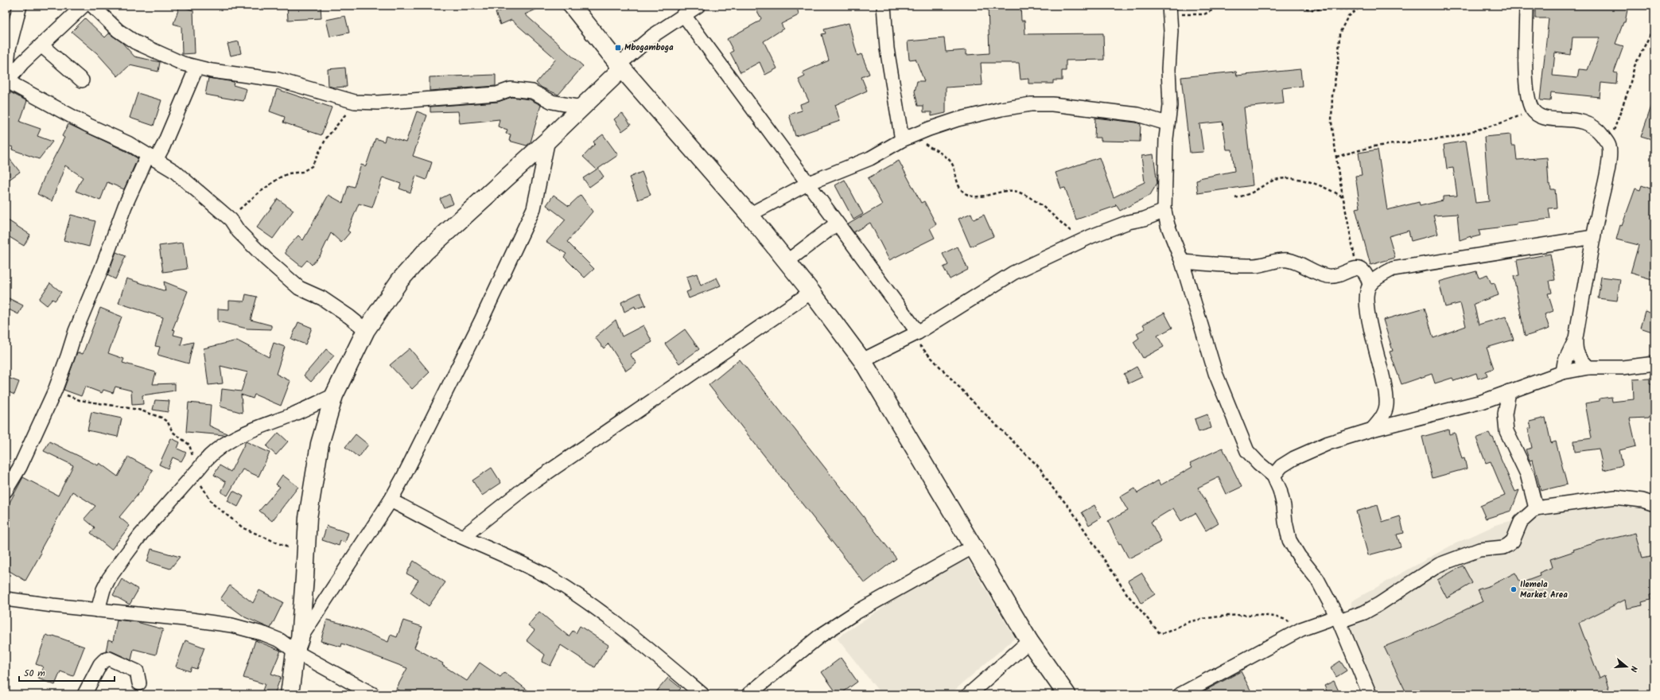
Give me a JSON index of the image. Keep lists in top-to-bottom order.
{
  "places": {
    "transit": ["Mbogamboga"],
    "other": ["Ilemela Market Area"]
  },
  "scale_bar": "50 m",
  "north": "right"
}
